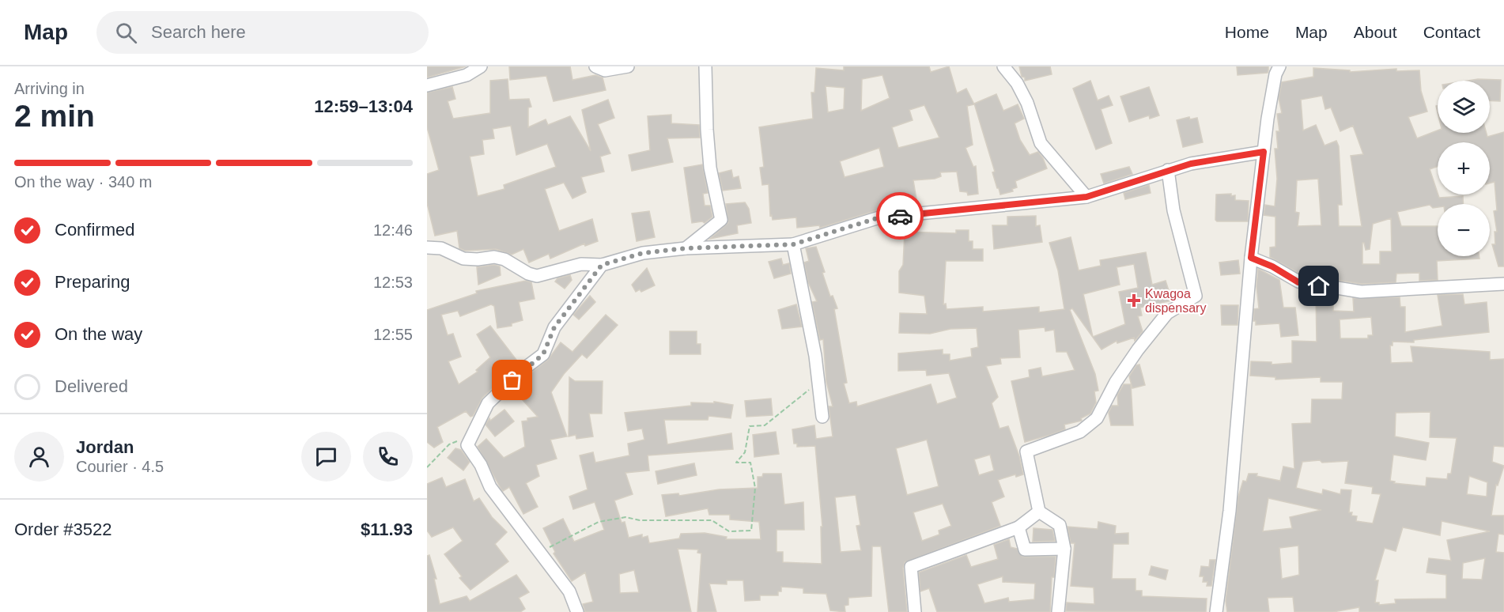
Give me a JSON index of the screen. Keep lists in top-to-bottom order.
{
  "places": {
    "health": ["Kwagoa dispensary"]
  },
  "page": {
    "header": "Map",
    "search": "Search here",
    "nav": [
      "Home",
      "Map",
      "About",
      "Contact"
    ],
    "heading": ["2 min", "Arriving in", "12:59–13:04"],
    "panel": [
      "Jordan",
      "Courier · 4.5",
      "Order #3522",
      "$11.93"
    ],
    "map_buttons": ["+", "−"],
    "bar": "On the way · 340 m",
    "list": [
      ["Confirmed", "12:46"],
      ["Preparing", "12:53"],
      ["On the way", "12:55"],
      "Delivered"
    ]
  }
}
